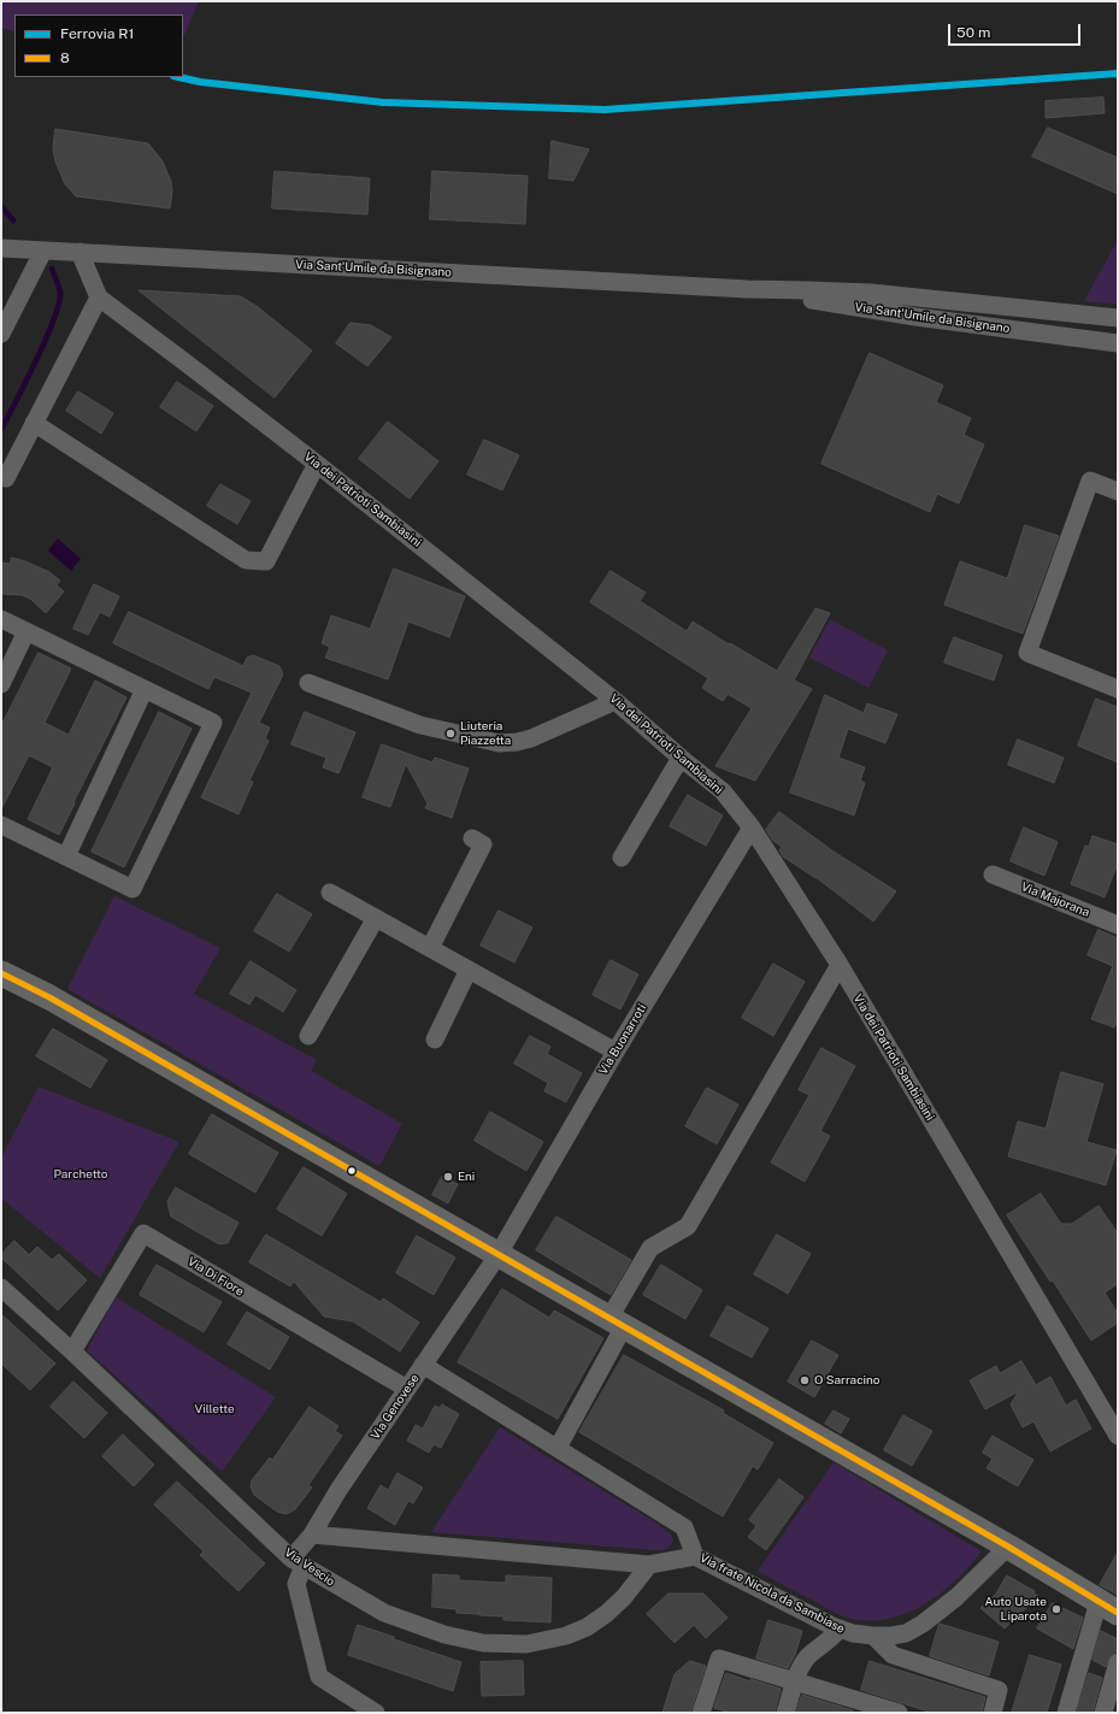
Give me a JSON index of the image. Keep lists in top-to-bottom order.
{
  "streets": {
    "street": [
      "Via Sant'Umile da Bisignano",
      "Via dei Patrioti Sambiasini",
      "Via Majorana",
      "Via Buonarroti",
      "Via Di Fiore",
      "Via Genovese",
      "Via Vescio",
      "Via frate Nicola da Sambiase"
    ]
  },
  "crossings": [
    ["Via dei Patrioti Sambiasini", "Via Buonarroti"],
    ["Via Buonarroti", "Via Genovese"],
    ["Via Di Fiore", "Via Genovese"],
    ["Via Di Fiore", "Via Vescio"],
    ["Via Genovese", "Via Vescio"],
    ["Via Genovese", "Via frate Nicola da Sambiase"]
  ],
  "parks": ["Parchetto", "Villette"],
  "places": [
    "Liuteria Piazzetta",
    "Eni",
    "O Sarracino",
    "Auto Usate Liparota"
  ],
  "lines": ["rail line R1", "transit line 8"],
  "legend": ["Ferrovia R1", "8"],
  "scale_bar": "50 m"
}
